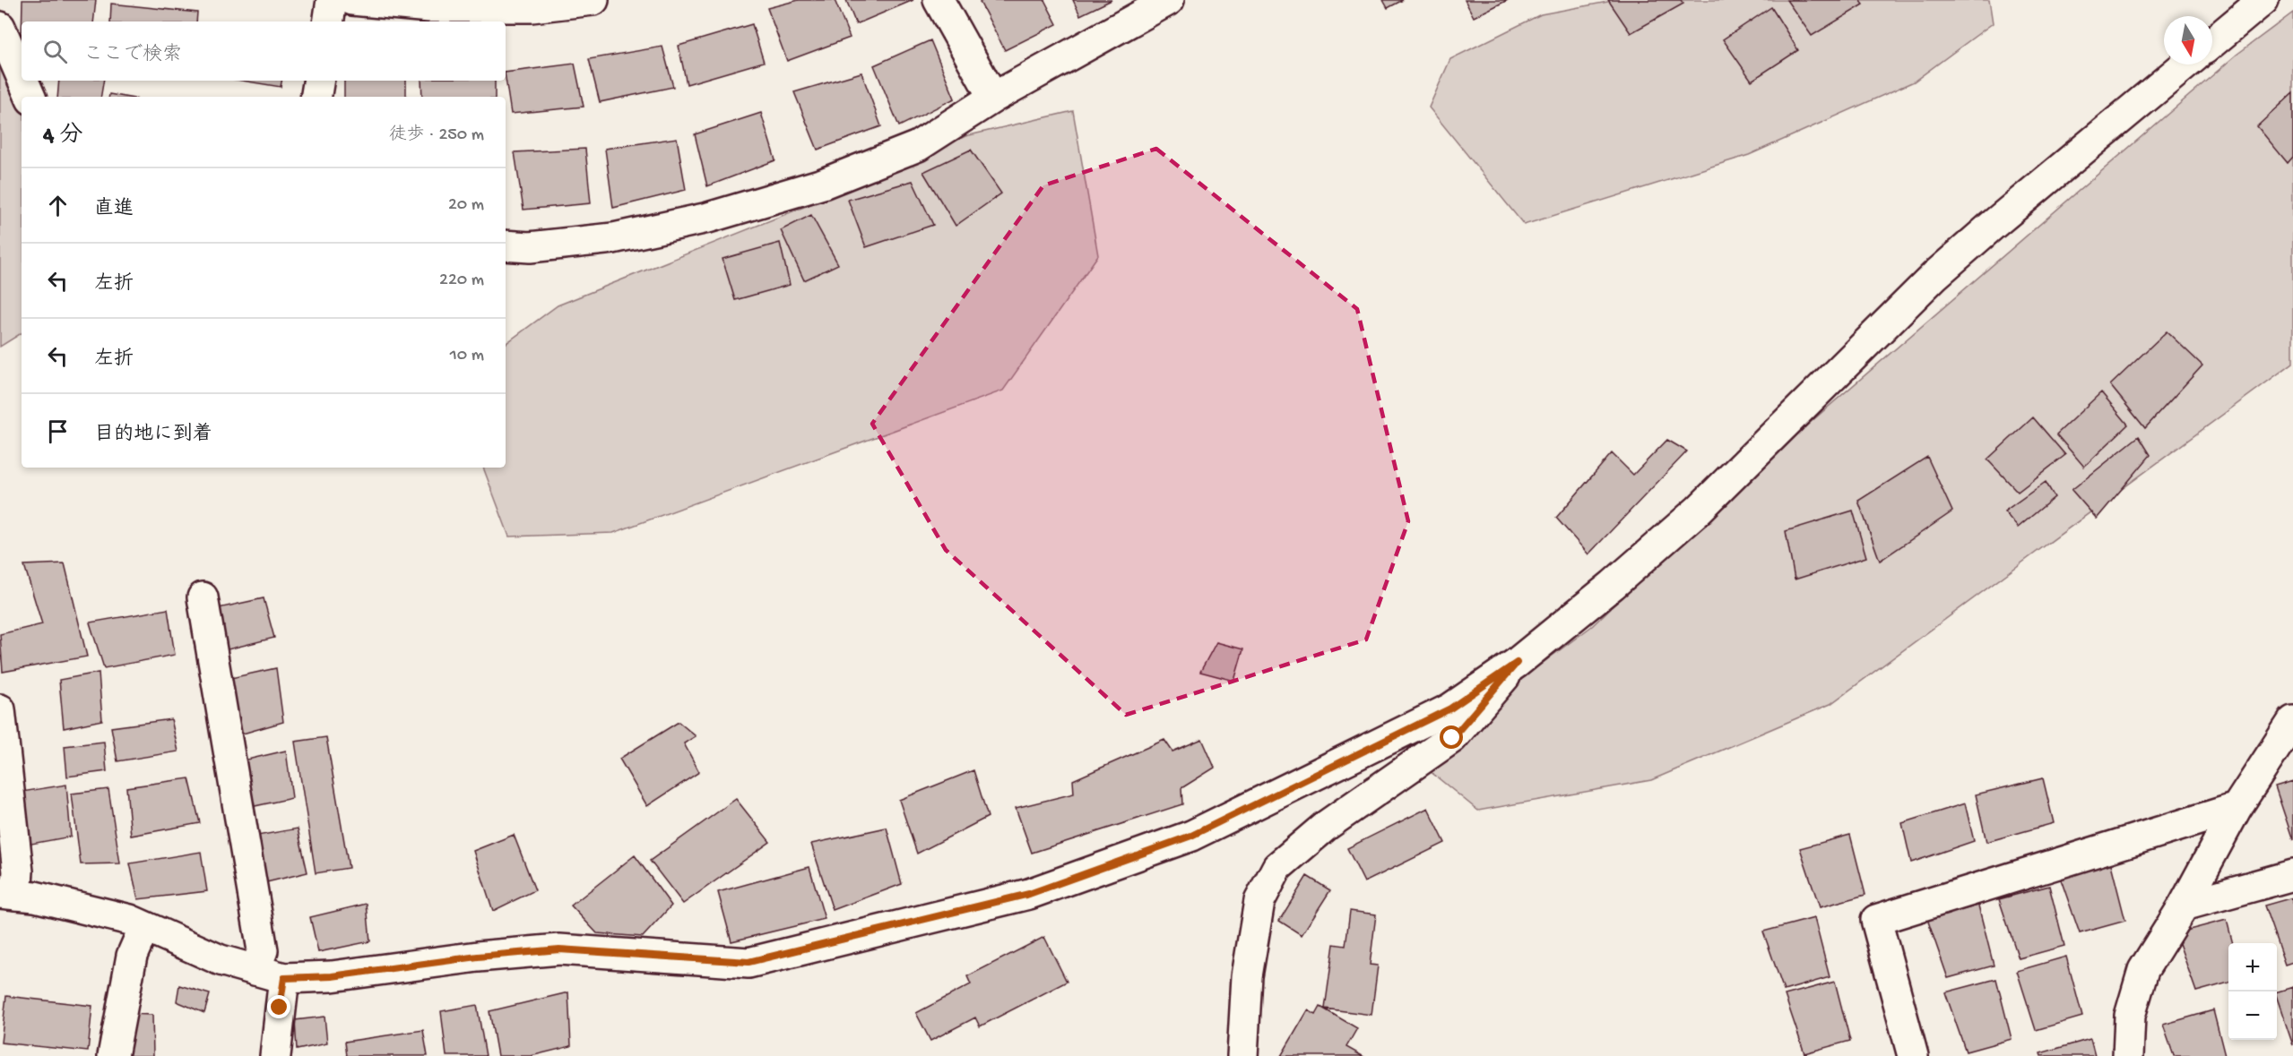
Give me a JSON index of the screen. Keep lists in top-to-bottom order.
{
  "north": "bottom",
  "page": {
    "search": "ここで検索",
    "heading": ["4 分", "徒歩 · 250 m"],
    "list": [
      ["直進", "20 m"],
      ["左折", "220 m"],
      ["左折", "10 m"],
      "目的地に到着"
    ],
    "map_buttons": ["+", "−"]
  }
}
